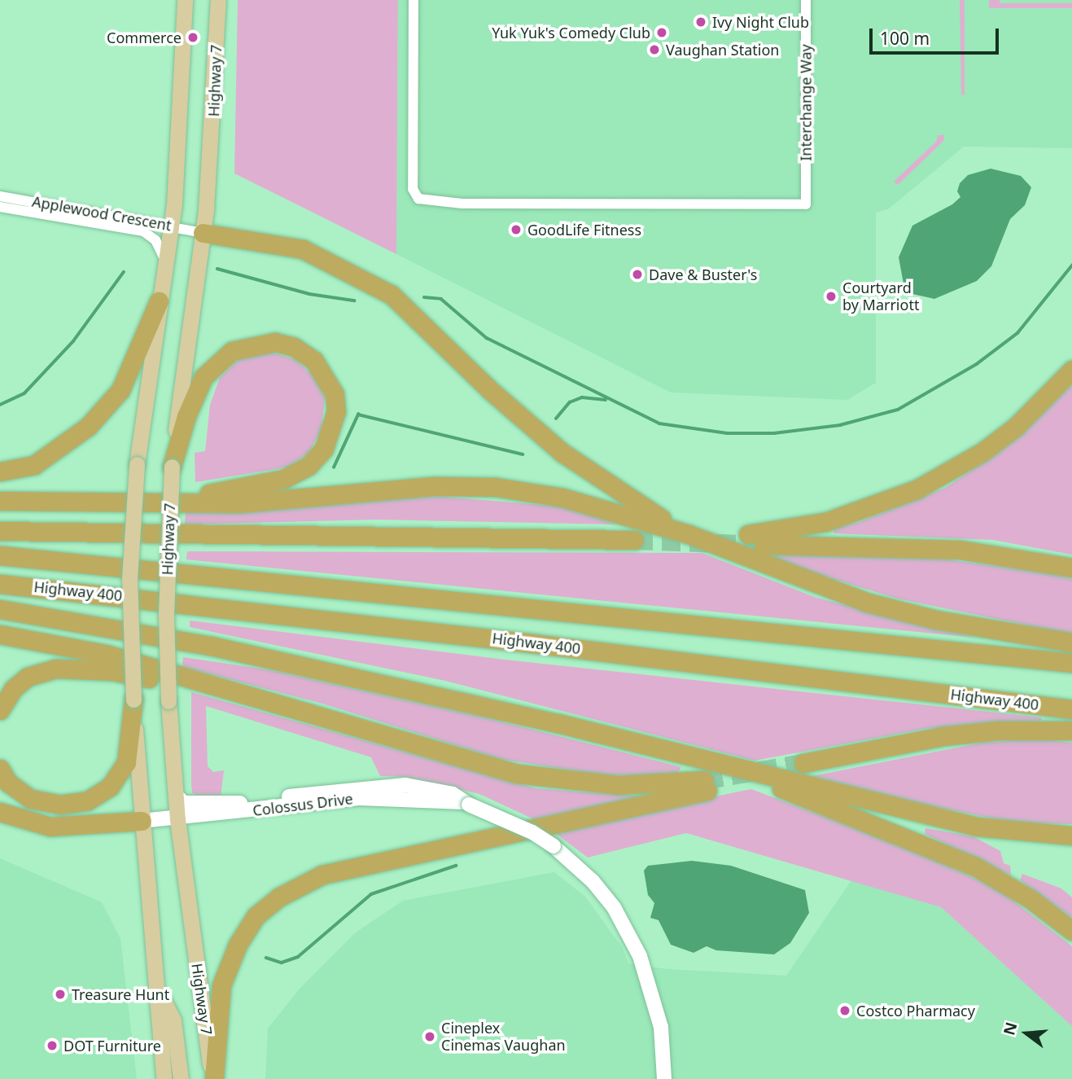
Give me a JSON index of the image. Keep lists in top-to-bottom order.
{
  "streets": {
    "highway": ["Highway 400"],
    "main road": ["Highway 7"],
    "street": ["Interchange Way", "Applewood Crescent", "Colossus Drive"]
  },
  "crossings": [
    ["Highway 7", "Applewood Crescent"],
    ["Highway 7", "Colossus Drive"]
  ],
  "places": [
    "Ivy Night Club",
    "Yuk Yuk's Comedy Club",
    "Commerce",
    "Vaughan Station",
    "GoodLife Fitness",
    "Dave & Buster's",
    "Courtyard by Marriott",
    "Treasure Hunt",
    "Costco Pharmacy",
    "Cineplex Cinemas Vaughan",
    "DOT Furniture"
  ],
  "scale_bar": "100 m",
  "north": "left"
}
